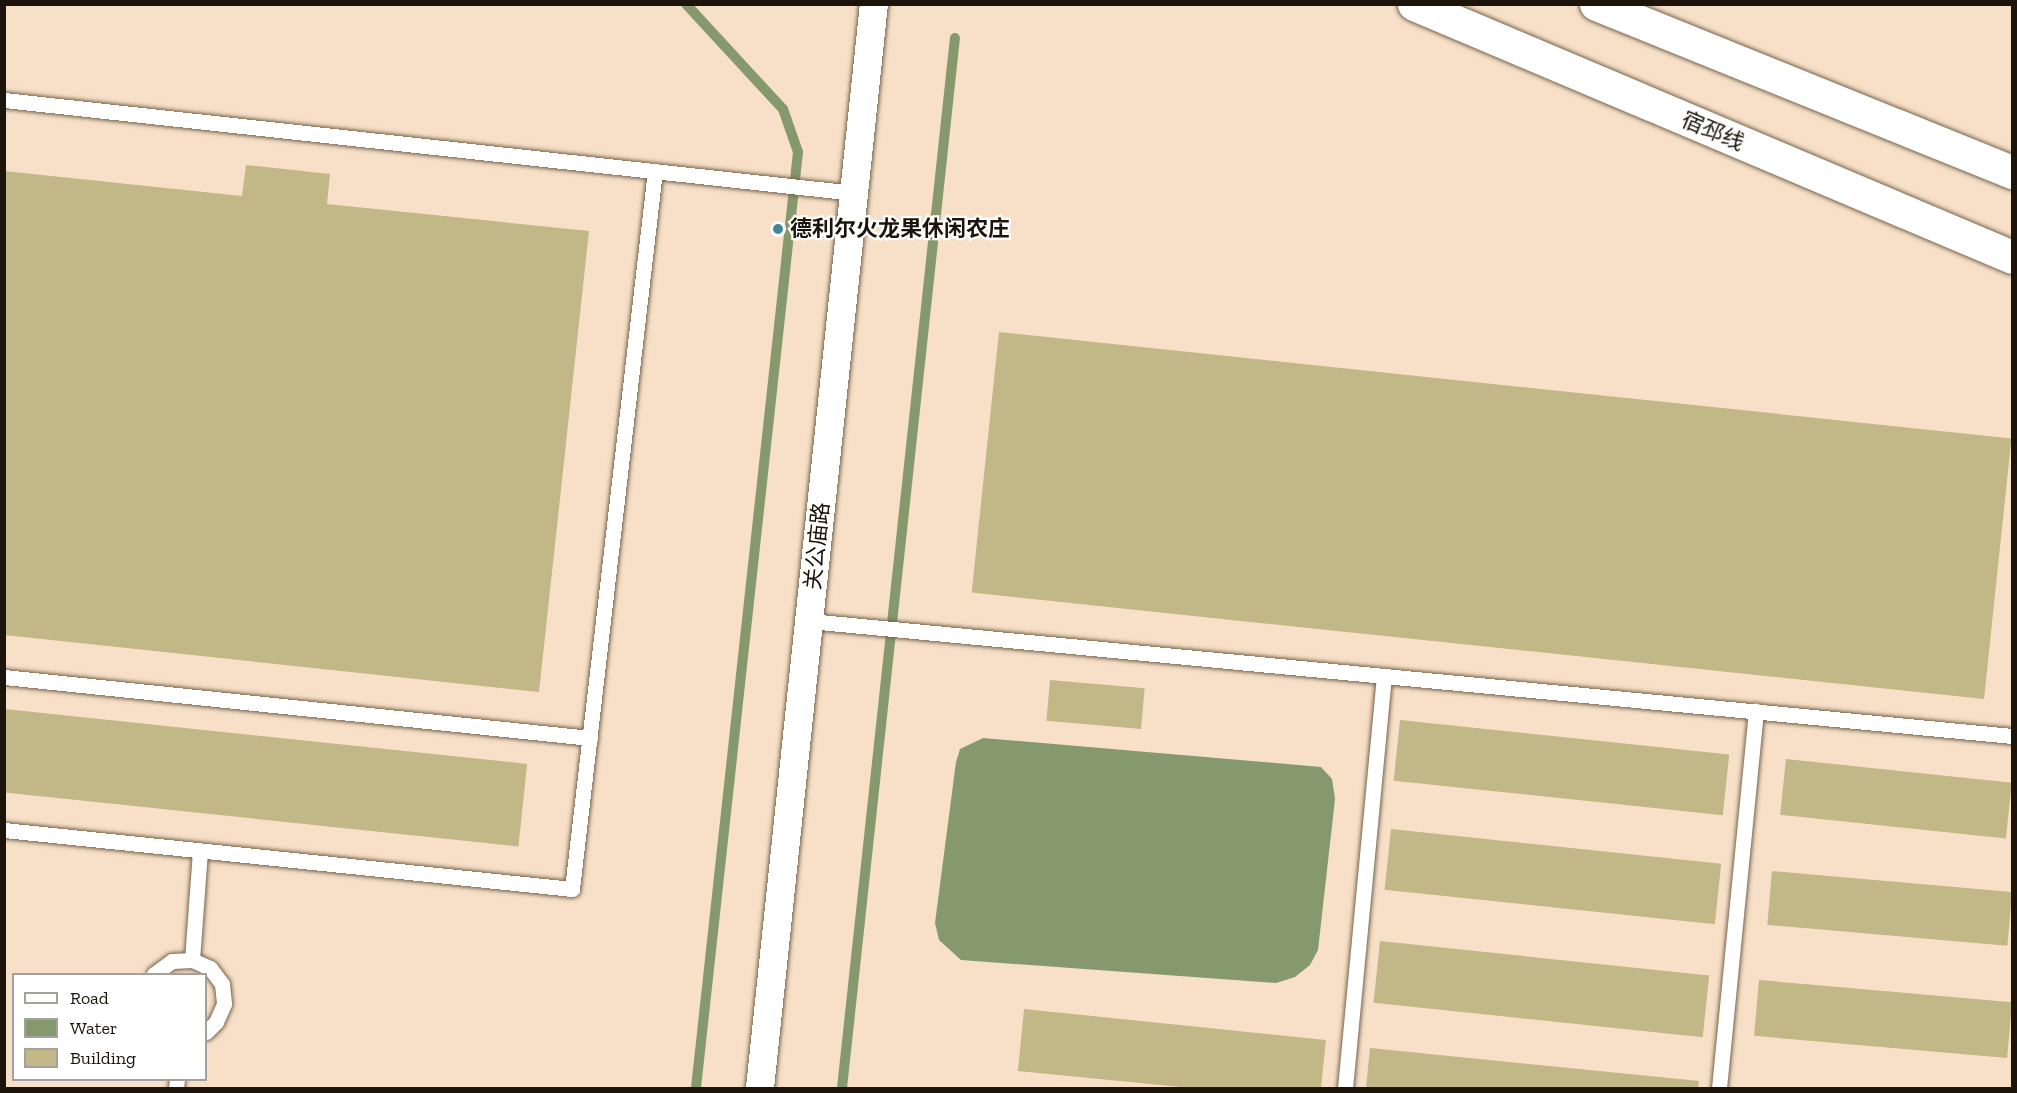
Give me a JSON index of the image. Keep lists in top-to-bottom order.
{
  "streets": {
    "main road": ["宿邳线"],
    "street": ["关公庙路"]
  },
  "places": ["德利尔火龙果休闲农庄"],
  "legend": ["Road", "Water", "Building"]
}
